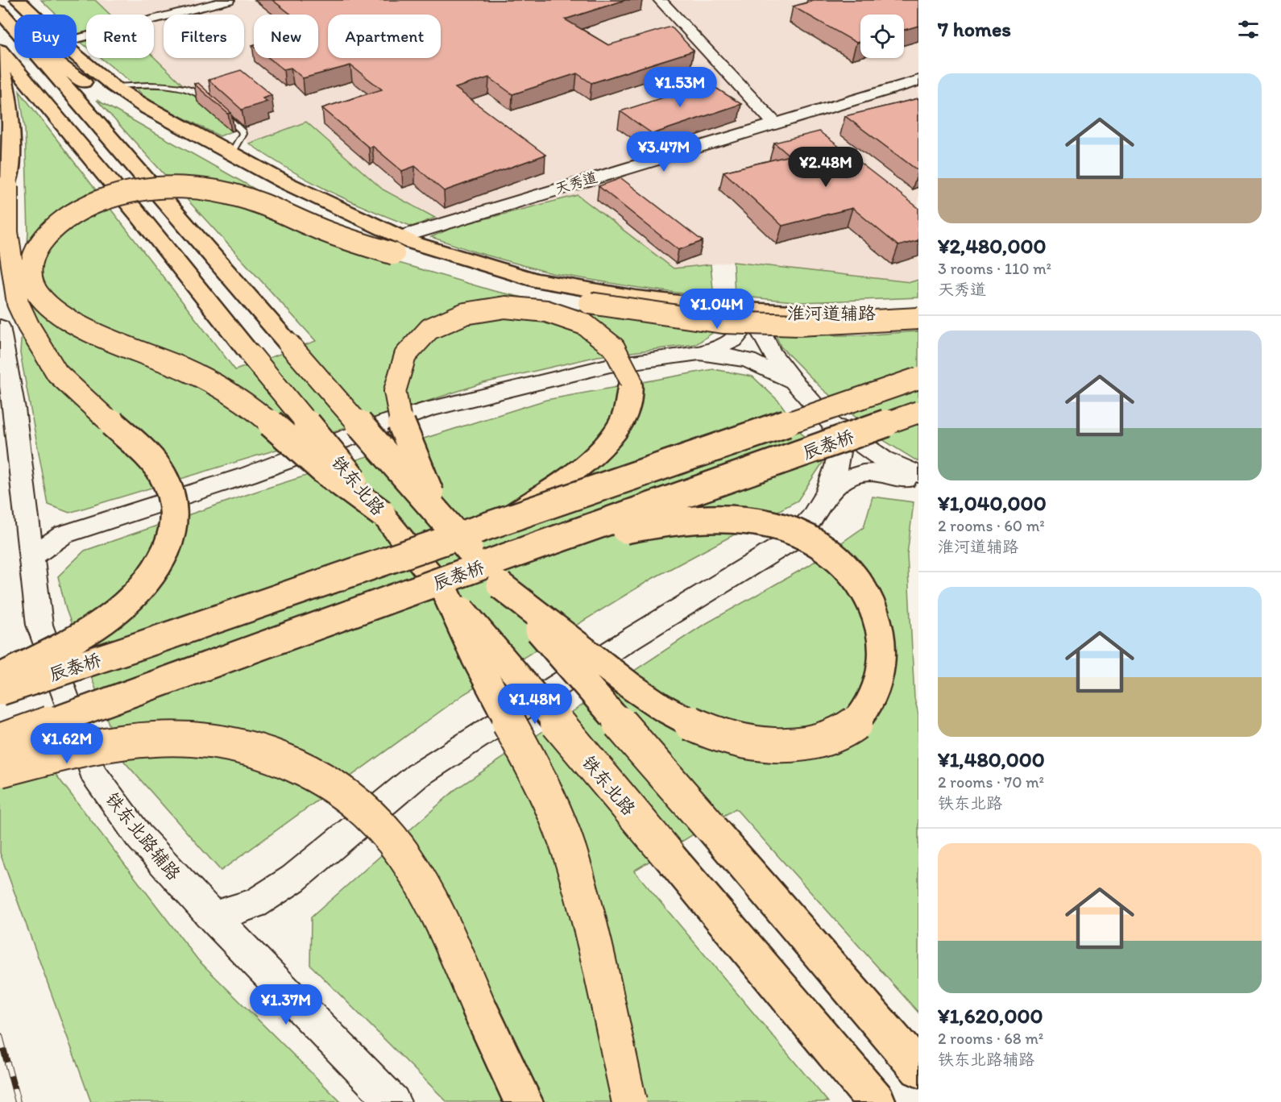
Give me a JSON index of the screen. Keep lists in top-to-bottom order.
{
  "streets": {
    "main road": ["淮河道辅路", "辰泰桥", "铁东北路"],
    "street": ["天秀道", "铁东北路辅路"]
  },
  "crossings": [
    ["天秀道", "淮河道辅路"]
  ],
  "page": {
    "heading": "7 homes",
    "chip": [
      "Buy",
      "Rent",
      "Filters",
      "New",
      "Apartment"
    ],
    "list": [
      {
        "name": "¥2,480,000",
        "note": "3 rooms · 110 m² · 天秀道"
      },
      {
        "name": "¥1,040,000",
        "note": "2 rooms · 60 m² · 淮河道辅路"
      },
      {
        "name": "¥1,480,000",
        "note": "2 rooms · 70 m² · 铁东北路"
      },
      {
        "name": "¥1,620,000",
        "note": "2 rooms · 68 m² · 铁东北路辅路"
      }
    ],
    "price": [
      "¥1.53M",
      "¥3.47M",
      "¥2.48M",
      "¥1.04M",
      "¥1.48M",
      "¥1.62M",
      "¥1.37M"
    ]
  }
}
